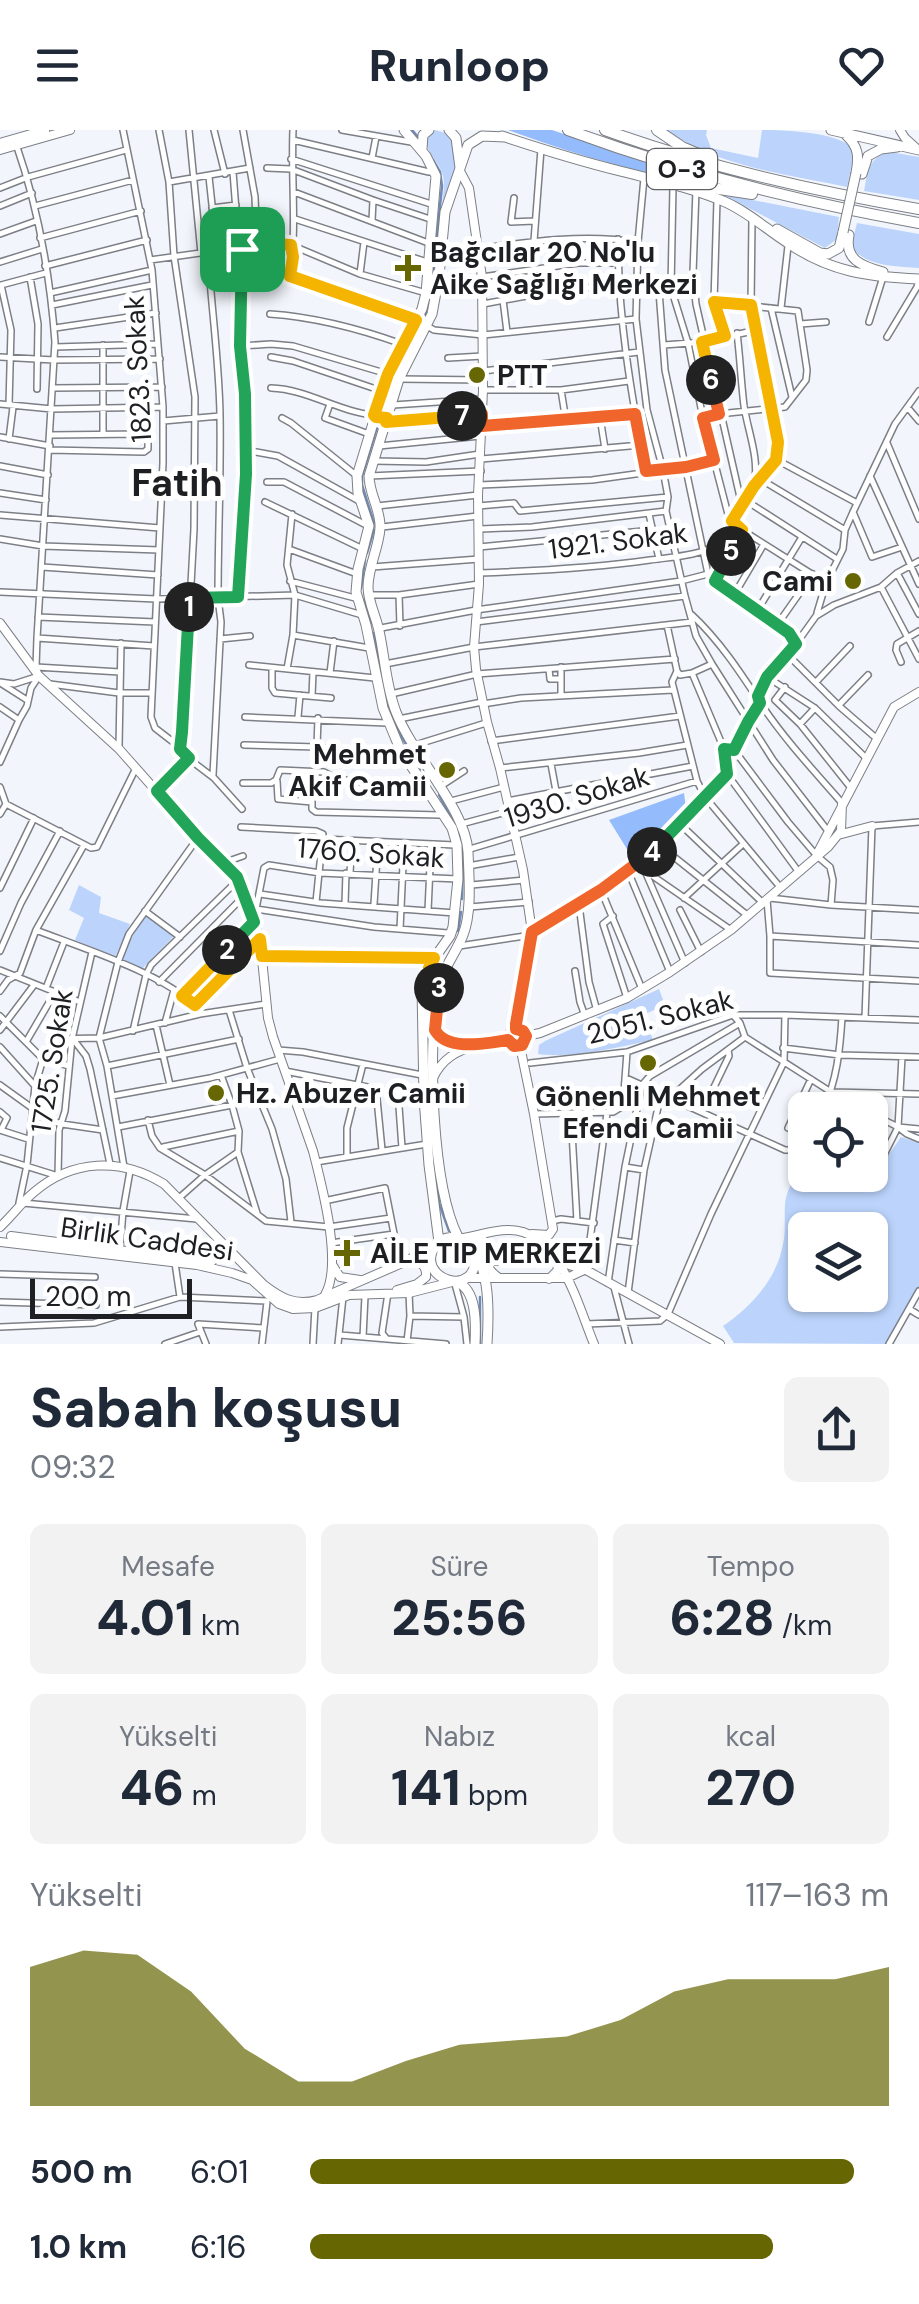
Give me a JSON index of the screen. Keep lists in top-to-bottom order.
{
  "streets": {
    "highway": ["O-3"],
    "street": [
      "1823. Sokak",
      "1921. Sokak",
      "1930. Sokak",
      "1760. Sokak",
      "2051. Sokak",
      "1725. Sokak",
      "Birlik Caddesi"
    ]
  },
  "crossings": [
    ["1725. Sokak", "Birlik Caddesi"]
  ],
  "districts": ["Fatih"],
  "places": {
    "health": ["Bağcılar 20 No'lu Aike Sağlığı Merkezi", "AİLE TIP MERKEZİ"],
    "other": [
      "PTT",
      "Cami",
      "Mehmet Akif Camii",
      "Gönenli Mehmet Efendi Camii",
      "Hz. Abuzer Camii"
    ]
  },
  "scale_bar": "200 m",
  "page": {
    "header": "Runloop",
    "pins": [
      "6",
      "7",
      "5",
      "1",
      "4",
      "2",
      "3"
    ],
    "scale": "200 m",
    "heading": ["Sabah koşusu", "09:32"],
    "stats": [
      ["Mesafe", "4.01 km"],
      ["Süre", "25:56"],
      ["Tempo", "6:28 /km"],
      ["Yükselti", "46 m"],
      ["Nabız", "141 bpm"],
      ["kcal", "270"]
    ],
    "chart": ["Yükselti", "117–163 m"],
    "list": [
      {
        "name": "500 m",
        "note": "6:01"
      },
      {
        "name": "1.0 km",
        "note": "6:16"
      }
    ]
  }
}
